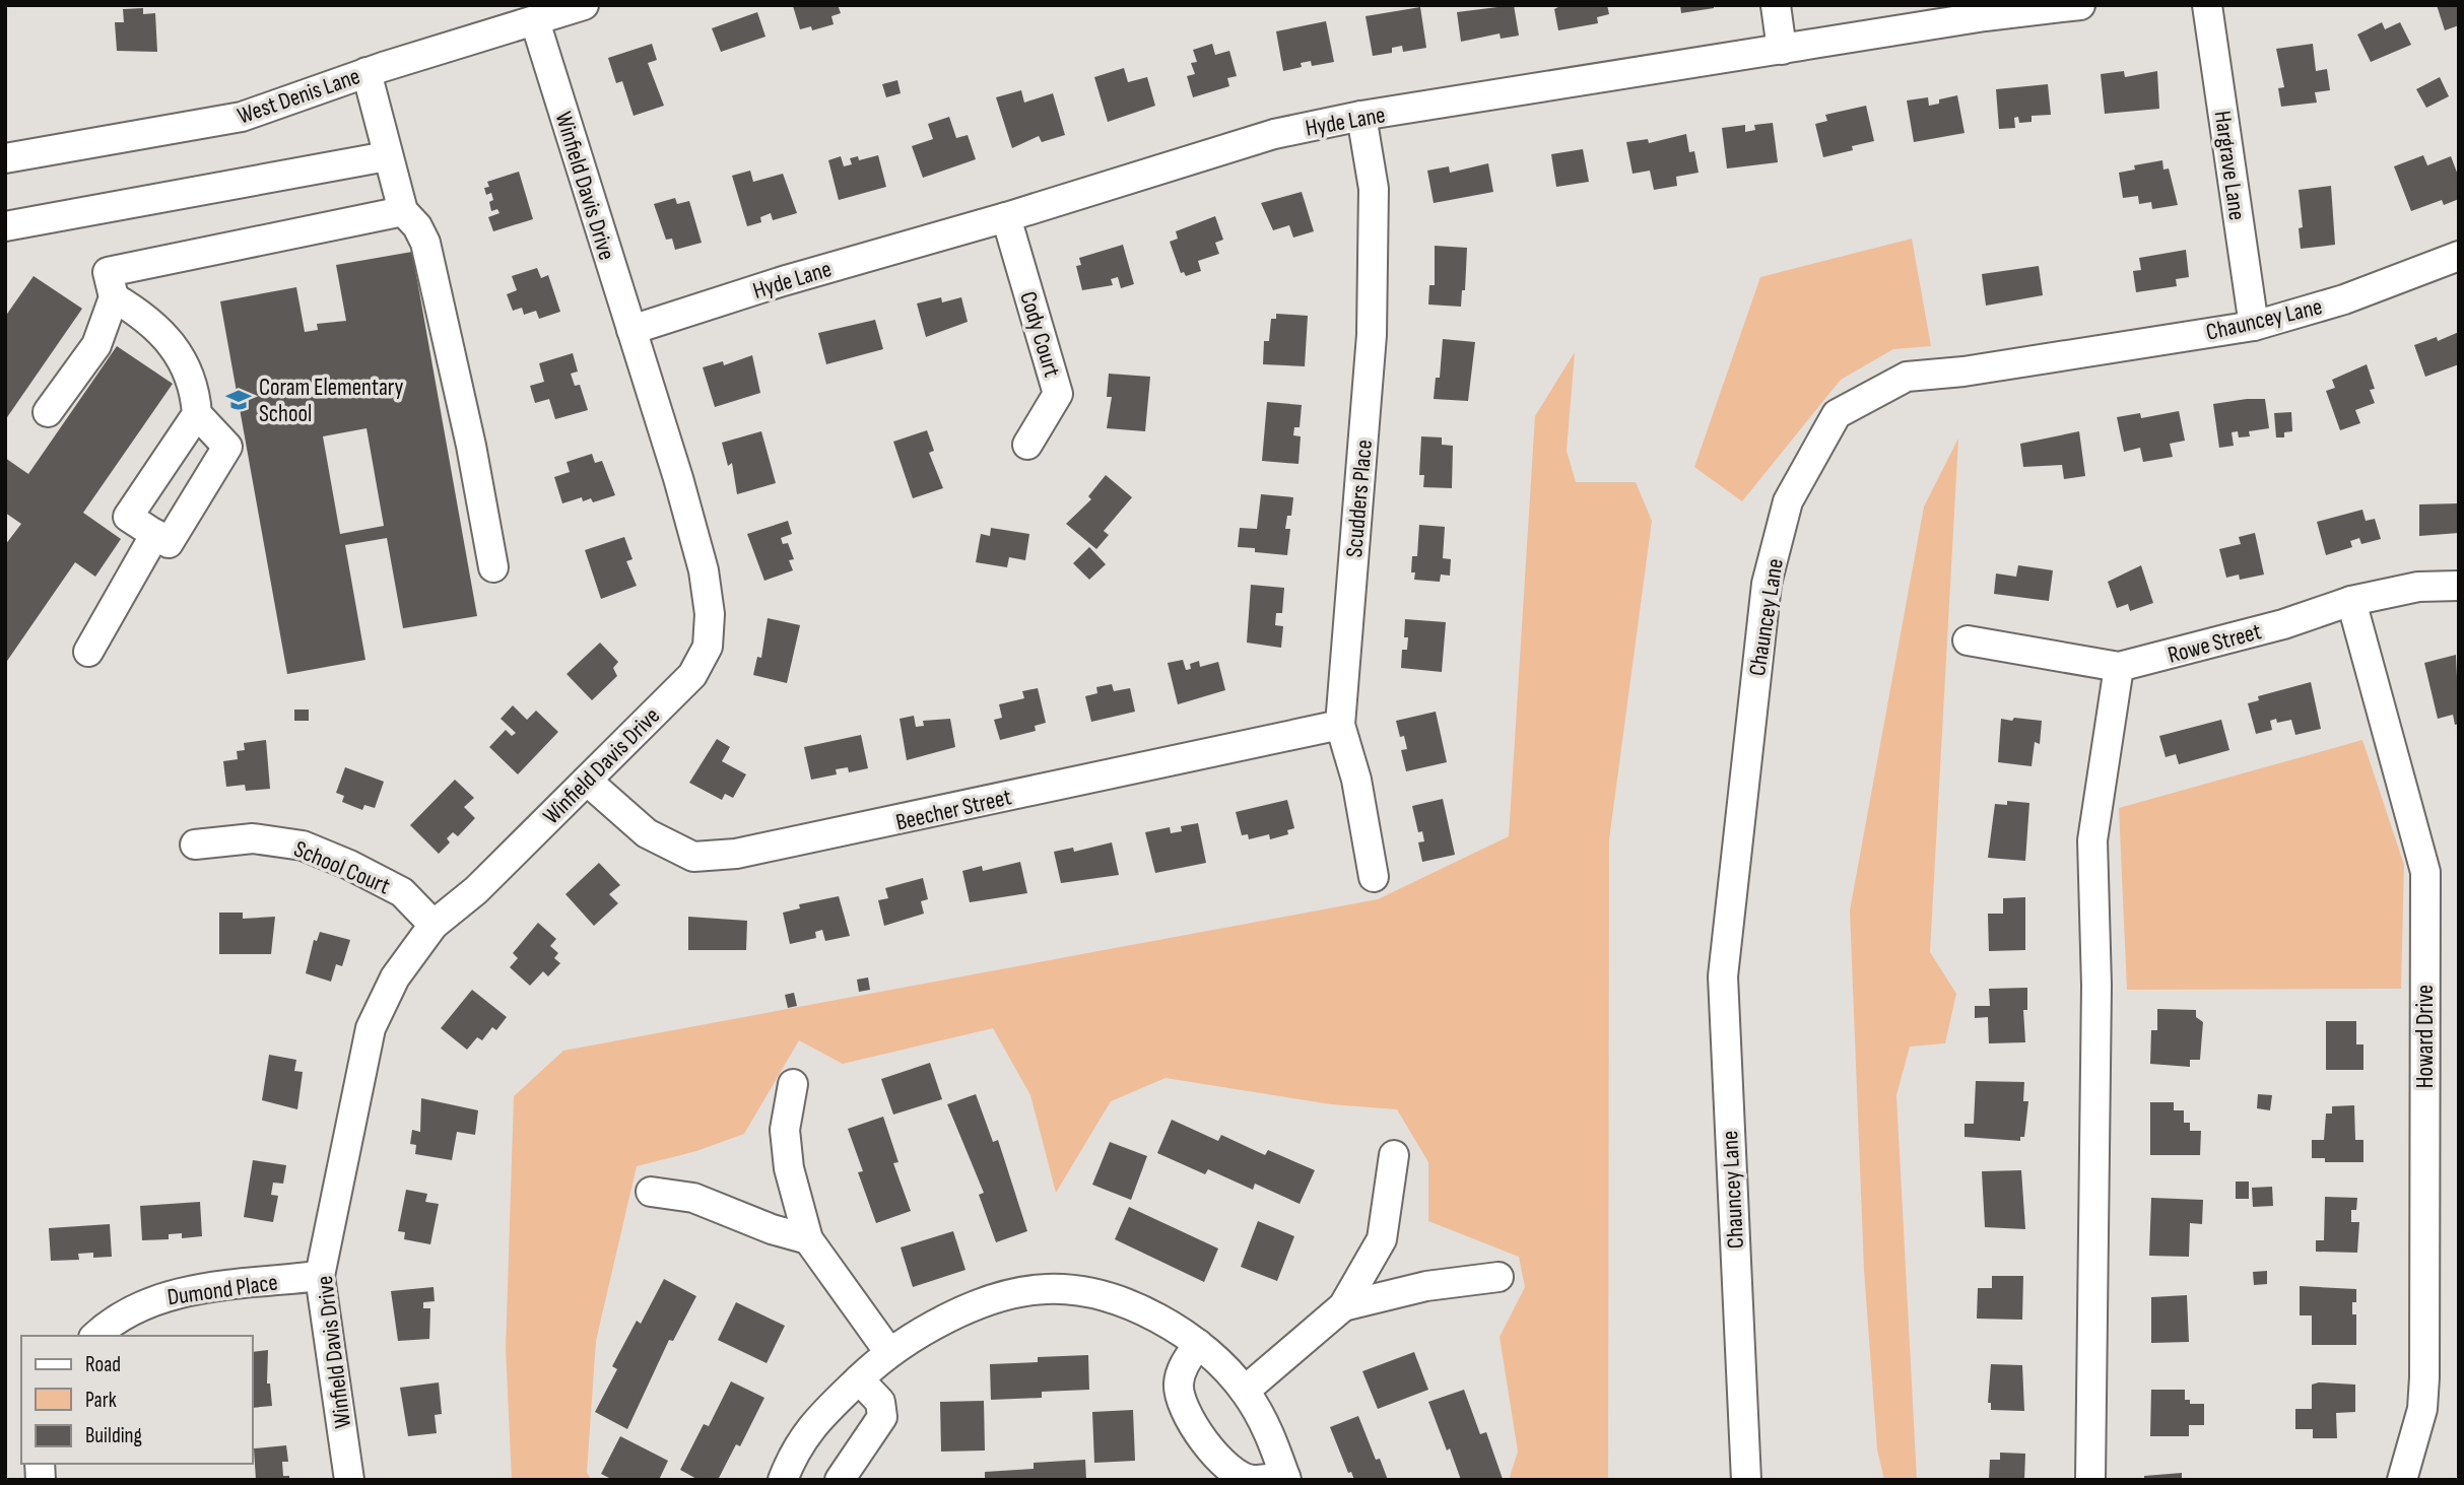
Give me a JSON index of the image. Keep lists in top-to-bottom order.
{
  "streets": {
    "street": [
      "West Denis Lane",
      "Hyde Lane",
      "Hargrave Lane",
      "Winfield Davis Drive",
      "Chauncey Lane",
      "Cody Court",
      "Scudders Place",
      "Rowe Street",
      "Beecher Street",
      "School Court",
      "Howard Drive",
      "Dumond Place"
    ]
  },
  "crossings": [
    ["West Denis Lane", "Winfield Davis Drive"],
    ["Hyde Lane", "Winfield Davis Drive"],
    ["Hyde Lane", "Cody Court"],
    ["Hyde Lane", "Scudders Place"],
    ["Hargrave Lane", "Chauncey Lane"],
    ["Winfield Davis Drive", "Beecher Street"],
    ["Winfield Davis Drive", "School Court"],
    ["Winfield Davis Drive", "Dumond Place"],
    ["Scudders Place", "Beecher Street"],
    ["Rowe Street", "Howard Drive"]
  ],
  "places": {
    "school or university": ["Coram Elementary School"]
  },
  "legend": ["Road", "Park", "Building"]
}
